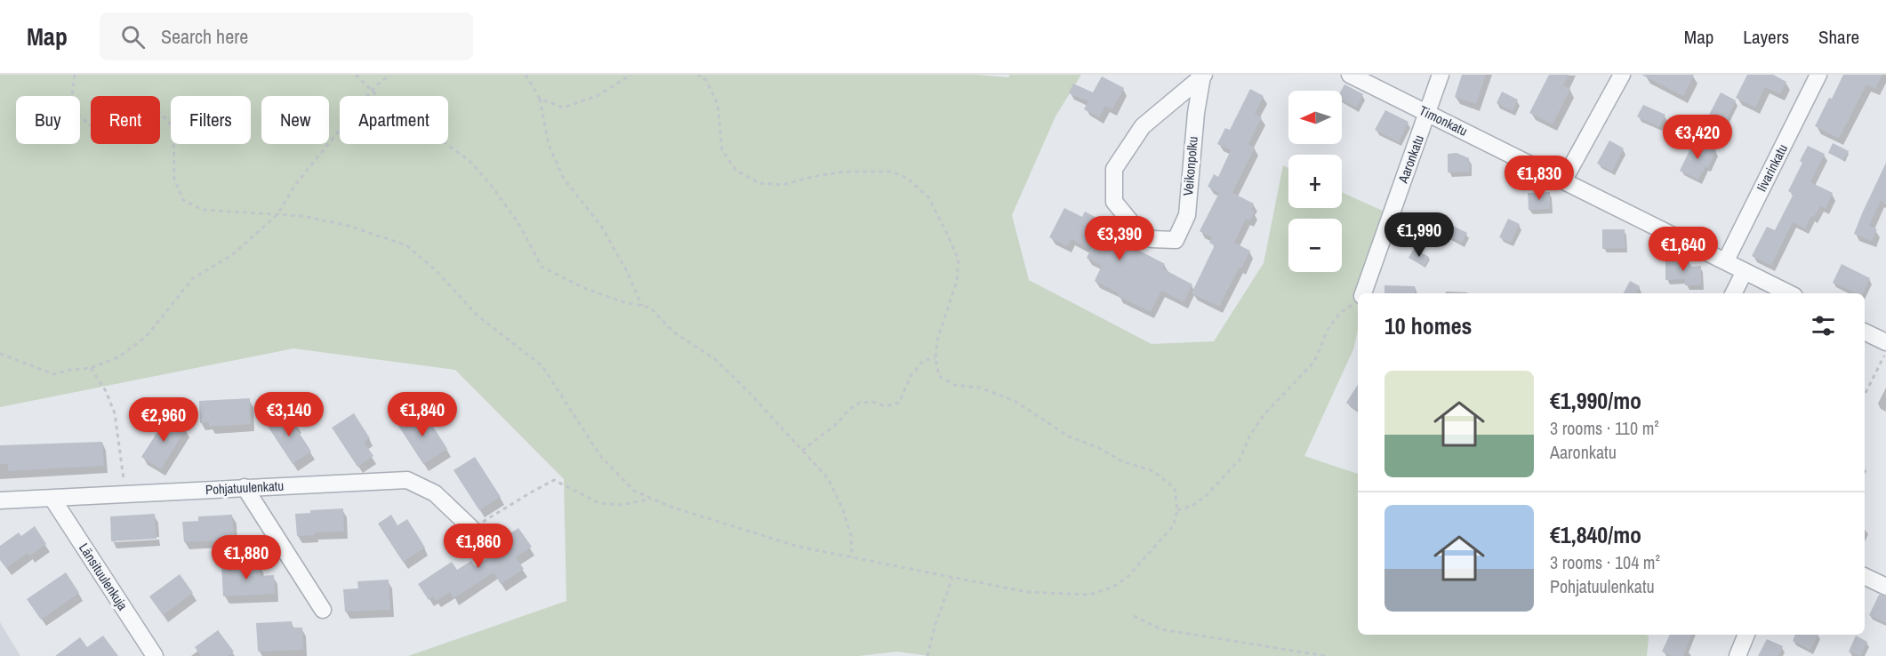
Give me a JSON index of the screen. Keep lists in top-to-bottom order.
{
  "streets": {
    "street": [
      "Timonkatu",
      "Aaronkatu",
      "Veikonpolku",
      "Iivarinkatu",
      "Pohjatuulenkatu",
      "Länsituulenkuja"
    ]
  },
  "crossings": [
    ["Timonkatu", "Aaronkatu"],
    ["Timonkatu", "Iivarinkatu"],
    ["Pohjatuulenkatu", "Länsituulenkuja"]
  ],
  "north": "left",
  "page": {
    "header": "Map",
    "search": "Search here",
    "nav": ["Map", "Layers", "Share"],
    "map_buttons": ["+", "−"],
    "chip": [
      "Buy",
      "Rent",
      "Filters",
      "New",
      "Apartment"
    ],
    "price": [
      "€3,420",
      "€1,830",
      "€1,990",
      "€3,390",
      "€1,640",
      "€3,140",
      "€1,840",
      "€2,960",
      "€1,860",
      "€1,880"
    ],
    "heading": "10 homes",
    "list": [
      {
        "name": "€1,990/mo",
        "note": "3 rooms · 110 m² · Aaronkatu"
      },
      {
        "name": "€1,840/mo",
        "note": "3 rooms · 104 m² · Pohjatuulenkatu"
      }
    ]
  }
}
